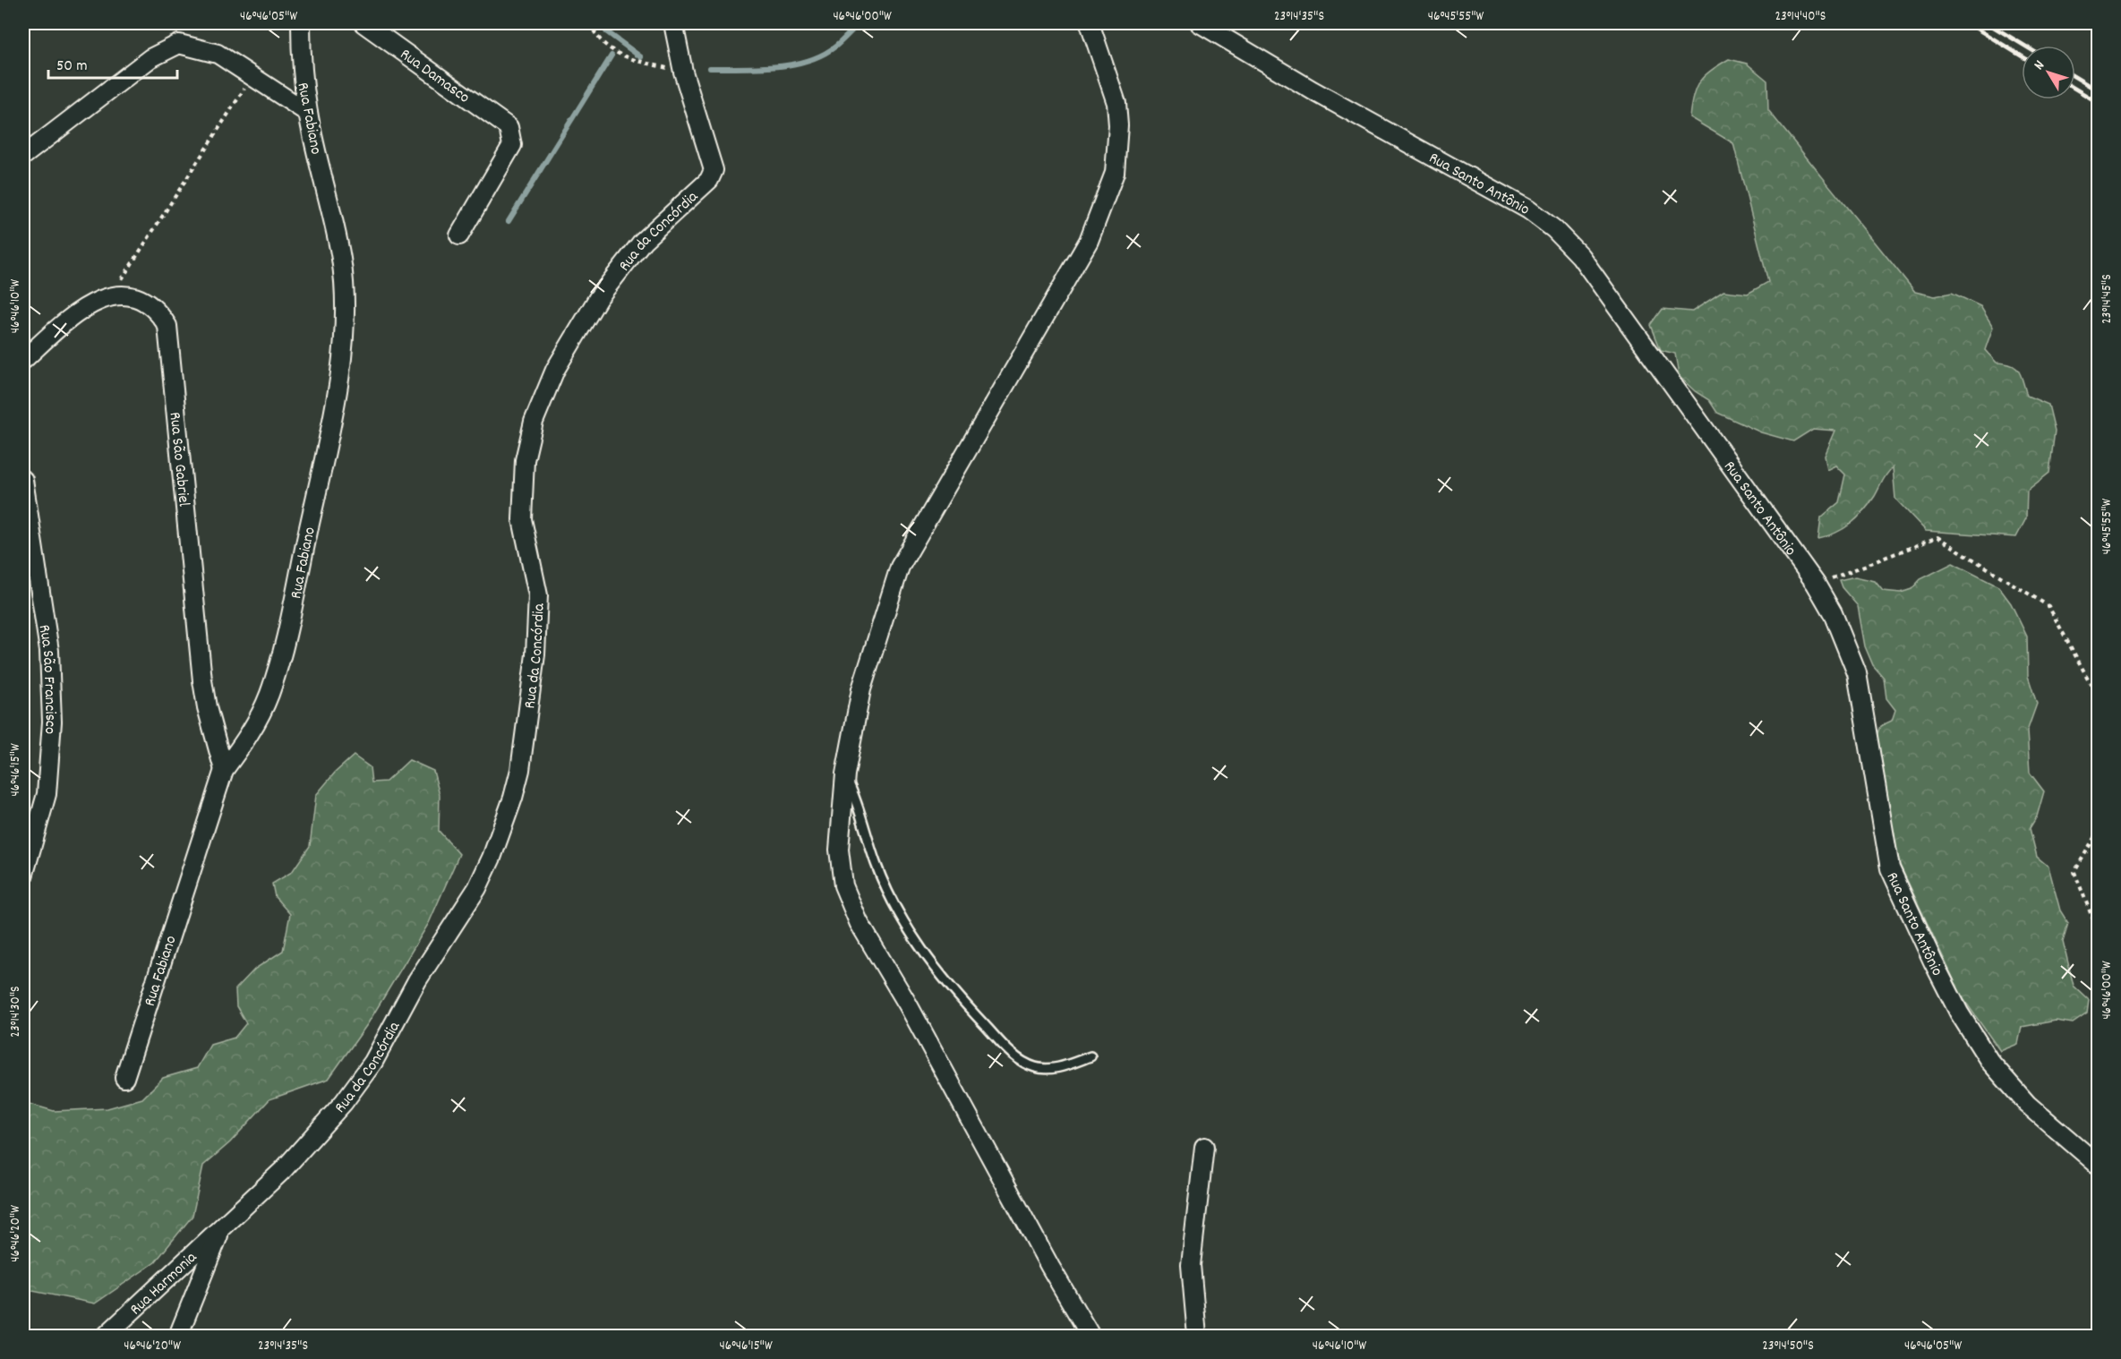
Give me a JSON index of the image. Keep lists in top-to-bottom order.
{
  "streets": {
    "street": [
      "Rua Damasco",
      "Rua Fabiano",
      "Rua Santo Antônio",
      "Rua da Concórdia",
      "Rua São Gabriel",
      "Rua São Francisco",
      "Rua Harmonia"
    ]
  },
  "crossings": [
    ["Rua Fabiano", "Rua São Gabriel"],
    ["Rua da Concórdia", "Rua Harmonia"]
  ],
  "scale_bar": "50 m",
  "north": "top left",
  "coordinates": [
    "46°46'05\"W",
    "46°46'00\"W",
    "23°14'35\"S",
    "46°45'55\"W",
    "23°14'40\"S",
    "23°14'45\"S",
    "46°46'10\"W",
    "46°46'15\"W",
    "23°14'30\"S",
    "46°46'20\"W",
    "23°14'50\"S"
  ]
}
